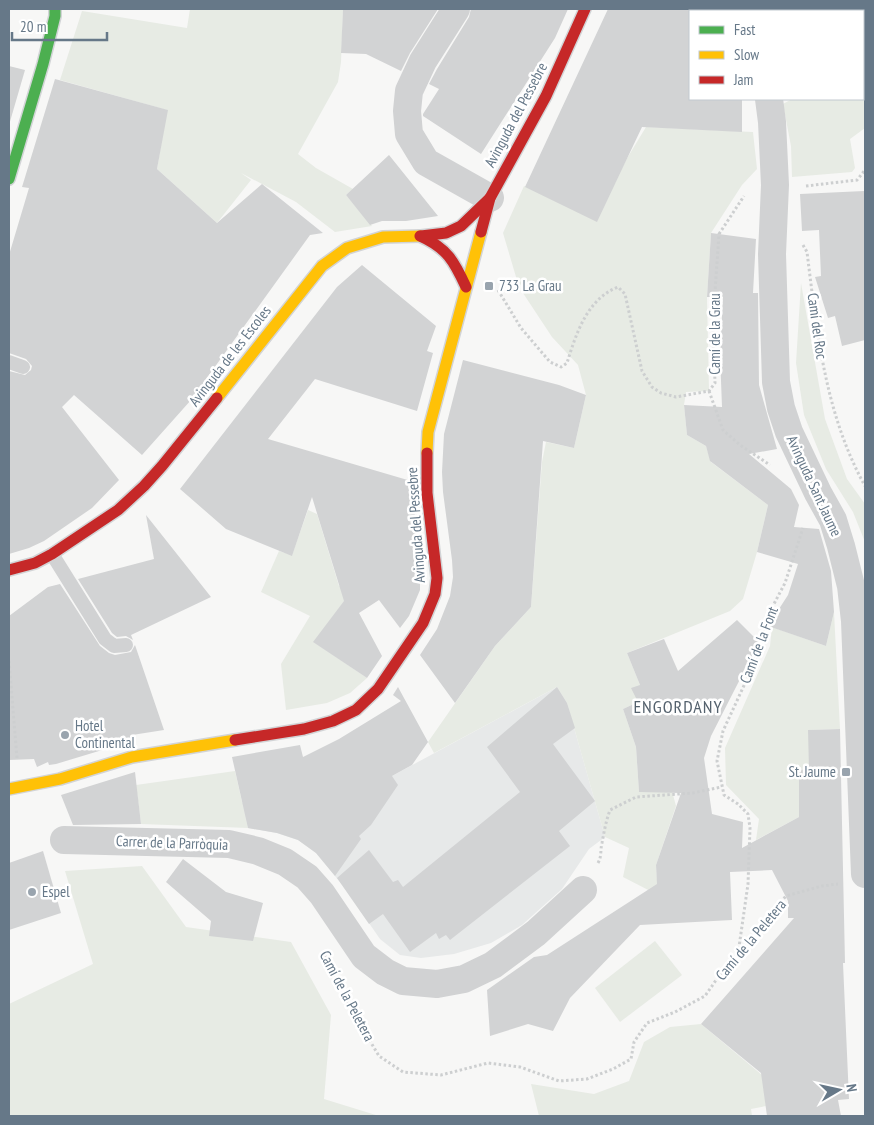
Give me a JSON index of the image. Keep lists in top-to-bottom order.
{
  "streets": {
    "main road": ["Avinguda del Pessebre", "Avinguda de les Escoles"],
    "street": ["Avinguda Sant Jaume", "Carrer de la Parròquia"],
    "path": [
      "Camí del Roc",
      "Camí de la Grau",
      "Camí de la Font",
      "Camí de la Peletera"
    ]
  },
  "crossings": [
    ["Avinguda del Pessebre", "Avinguda de les Escoles"],
    ["Camí de la Grau", "Avinguda Sant Jaume"]
  ],
  "districts": ["ENGORDANY"],
  "places": {
    "transit": ["733 La Grau", "St. Jaume"],
    "other": ["Hotel Continental", "Espel"]
  },
  "legend": ["Fast", "Slow", "Jam"],
  "scale_bar": "20 m",
  "north": "right"
}
